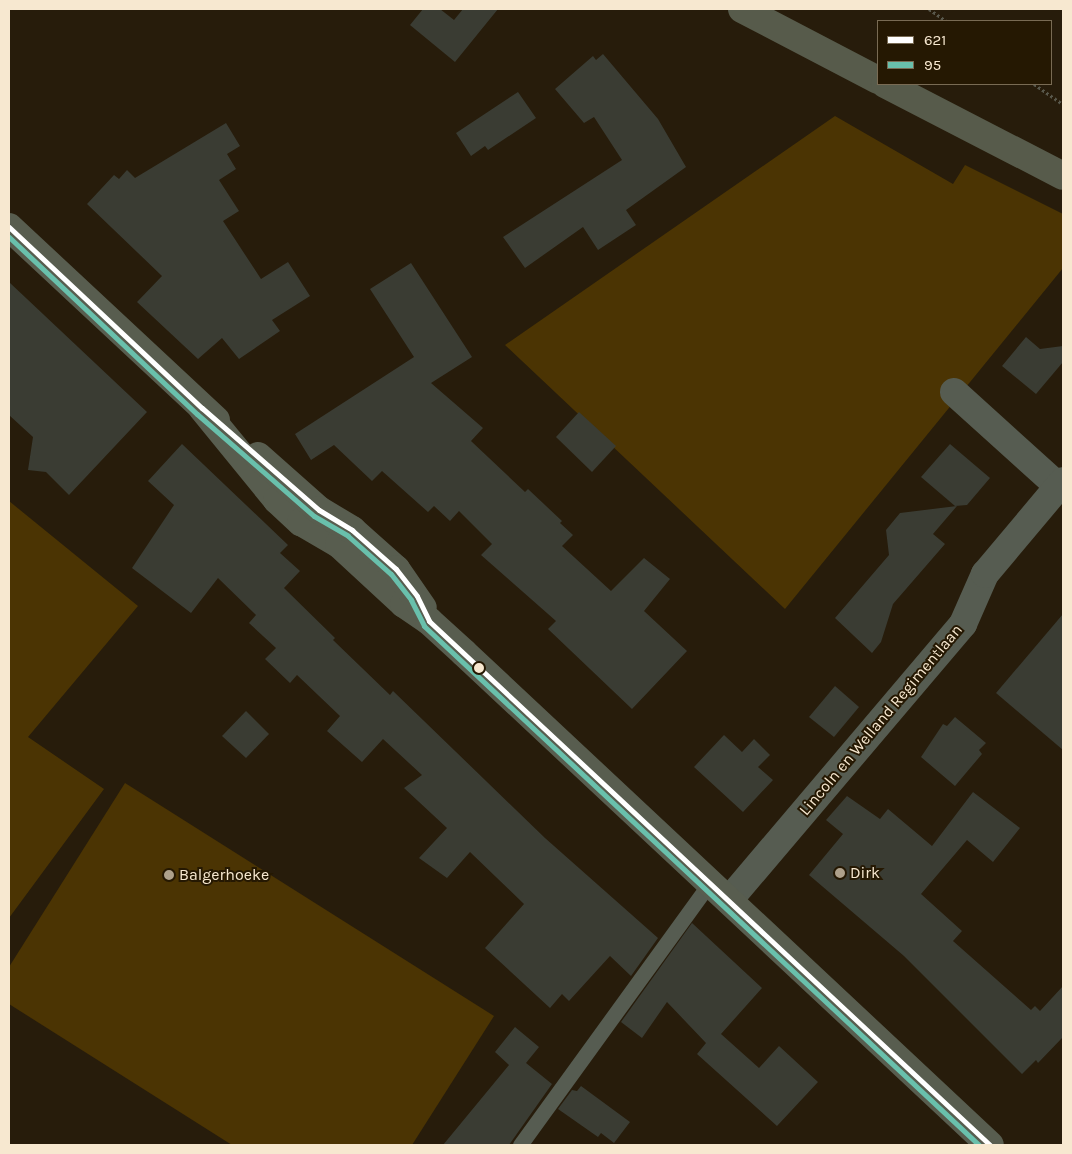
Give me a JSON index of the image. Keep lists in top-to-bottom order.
{
  "streets": {
    "street": ["Lincoln en Welland Regimentlaan"]
  },
  "places": ["Dirk", "Balgerhoeke"],
  "lines": ["transit line 621", "transit line 95"],
  "legend": ["621", "95"]
}
